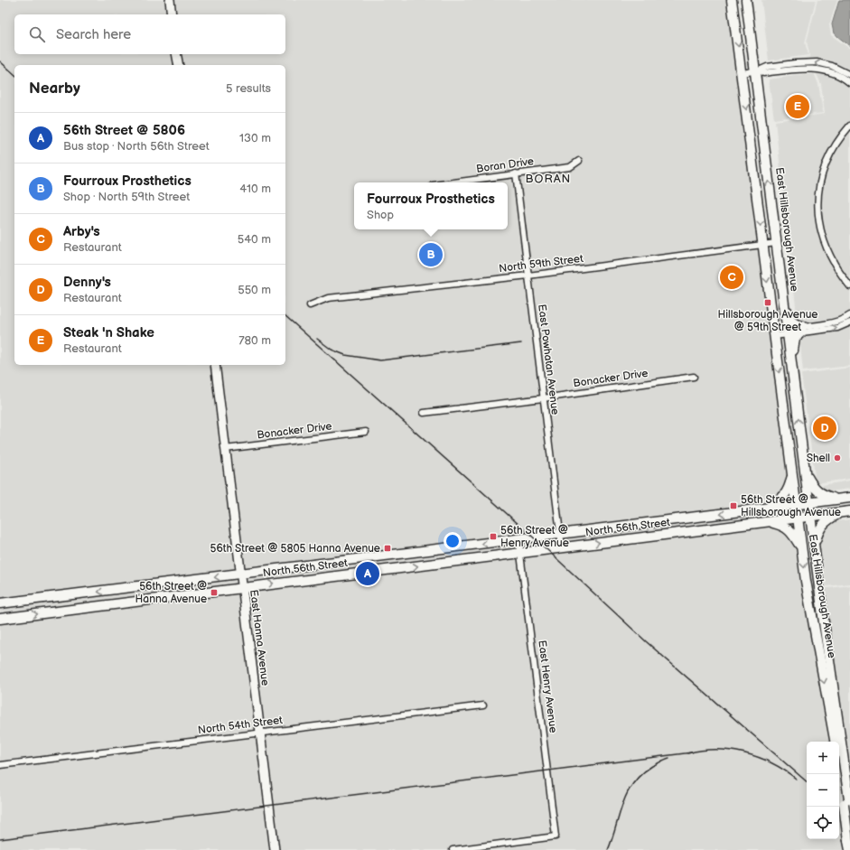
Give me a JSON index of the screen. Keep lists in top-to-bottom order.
{
  "streets": {
    "main road": ["East Hillsborough Avenue", "North 56th Street"],
    "street": [
      "Boran Drive",
      "North 59th Street",
      "East Powhatan Avenue",
      "Bonacker Drive",
      "East Hanna Avenue",
      "East Henry Avenue",
      "North 54th Street"
    ]
  },
  "crossings": [
    ["Boran Drive", "East Powhatan Avenue"],
    ["East Hillsborough Avenue", "North 59th Street"],
    ["East Hillsborough Avenue", "North 56th Street"],
    ["North 59th Street", "East Powhatan Avenue"],
    ["East Powhatan Avenue", "Bonacker Drive"],
    ["East Powhatan Avenue", "North 56th Street"],
    ["Bonacker Drive", "East Hanna Avenue"],
    ["North 56th Street", "East Hanna Avenue"],
    ["North 56th Street", "East Henry Avenue"],
    ["East Hanna Avenue", "North 54th Street"]
  ],
  "districts": ["BORAN"],
  "places": {
    "transit": [
      "Hillsborough Avenue @ 59th Street",
      "56th Street @ Hillsborough Avenue",
      "56th Street @ Henry Avenue",
      "56th Street @ 5805 Hanna Avenue",
      "56th Street @ Hanna Avenue"
    ],
    "other": ["Shell"]
  },
  "page": {
    "search": "Search here",
    "heading": ["Nearby", "5 results"],
    "pins": [
      "E",
      "B",
      "C",
      "D",
      "A"
    ],
    "list": [
      {
        "mark": "A",
        "name": "56th Street @ 5806",
        "note": "Bus stop · North 56th Street",
        "value": "130 m"
      },
      {
        "mark": "B",
        "name": "Fourroux Prosthetics",
        "note": "Shop · North 59th Street",
        "value": "410 m"
      },
      {
        "mark": "C",
        "name": "Arby's",
        "note": "Restaurant",
        "value": "540 m"
      },
      {
        "mark": "D",
        "name": "Denny's",
        "note": "Restaurant",
        "value": "550 m"
      },
      {
        "mark": "E",
        "name": "Steak 'n Shake",
        "note": "Restaurant",
        "value": "780 m"
      }
    ],
    "popup": ["Fourroux Prosthetics", "Shop"],
    "map_buttons": ["+", "−"]
  }
}
